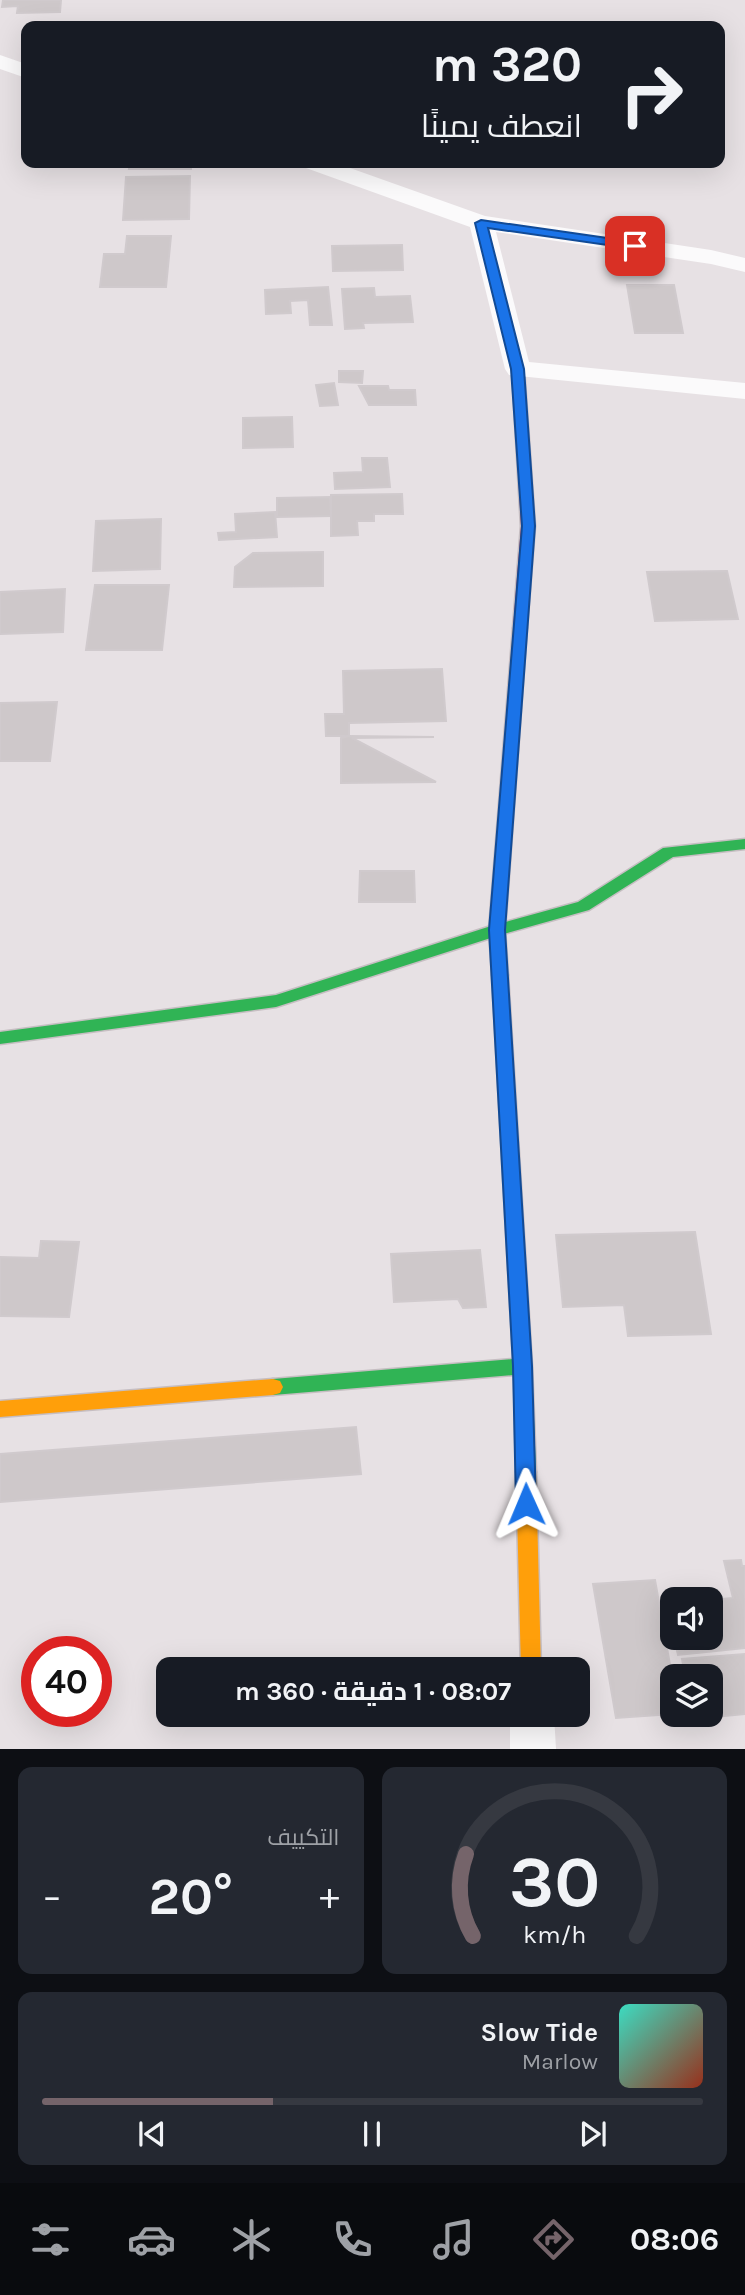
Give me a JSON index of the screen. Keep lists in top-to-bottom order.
{
  "page": {
    "turn": ["320 m", "انعطف يمينًا"],
    "limit": "40",
    "trip": "08:07 · 1 دقيقة · 360 m",
    "tile": "التكييف",
    "heat": ["−", "20°", "+"],
    "song": ["Slow Tide", "Marlow"],
    "tabs": "08:06",
    "gauge": ["30", "km/h"]
  }
}
